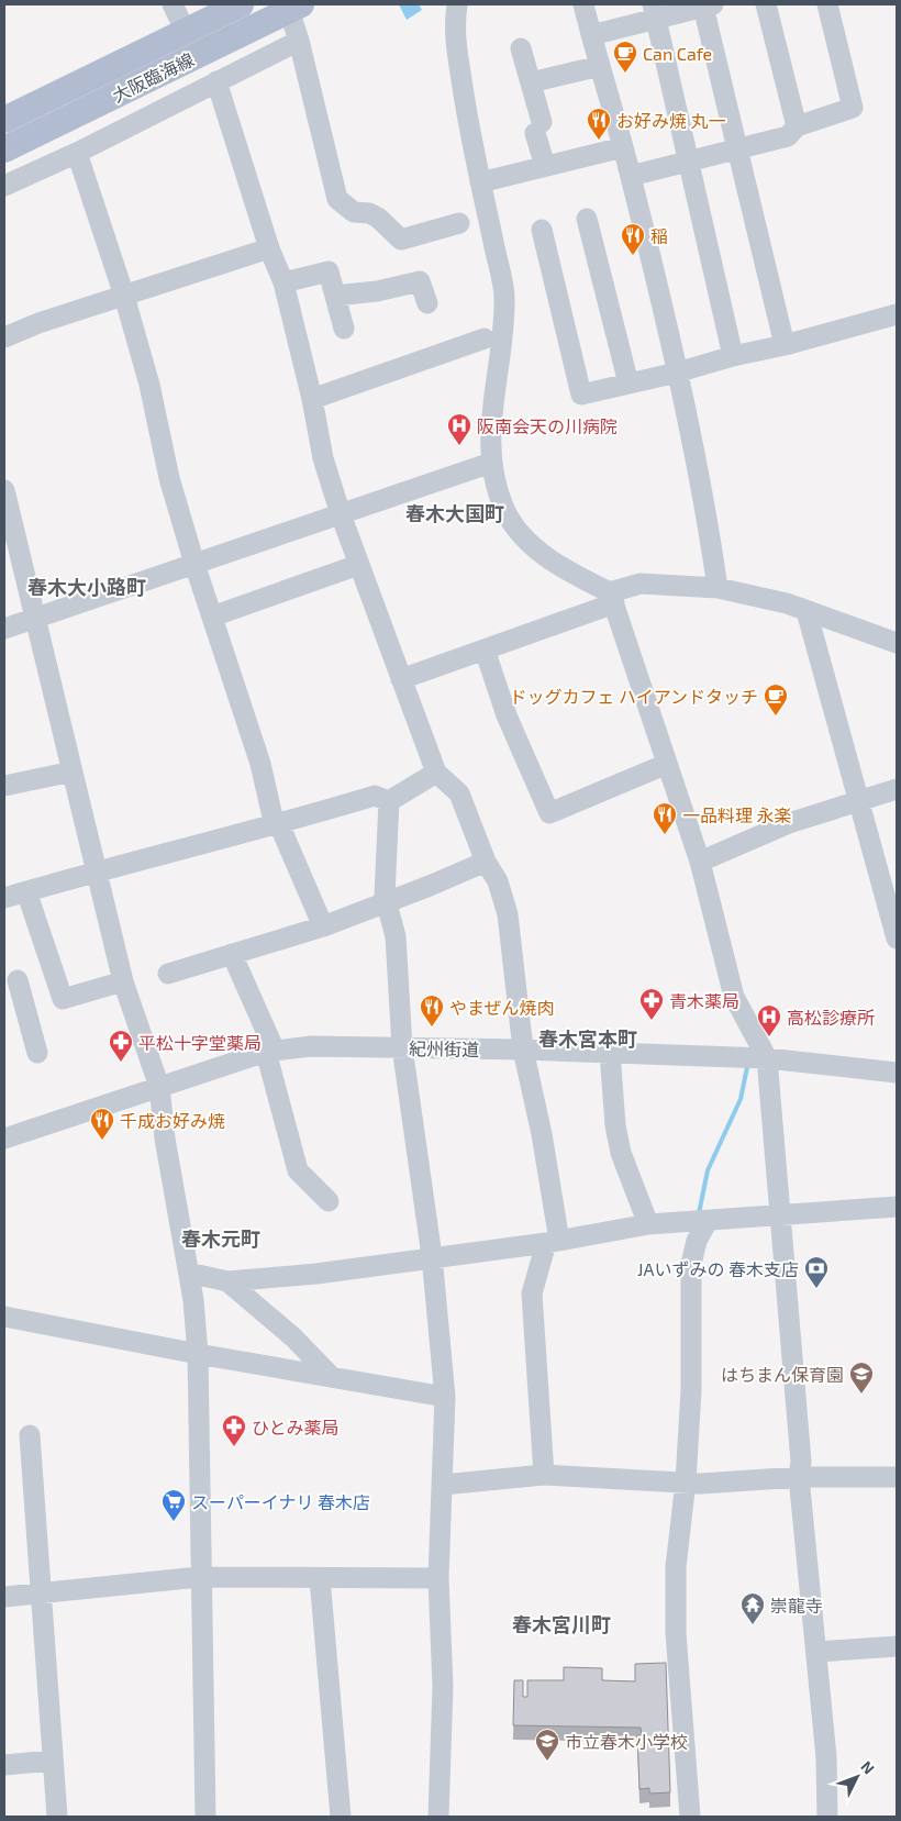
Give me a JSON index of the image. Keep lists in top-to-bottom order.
{
  "streets": {
    "main road": ["大阪臨海線"],
    "street": ["紀州街道"]
  },
  "districts": [
    "春木大国町",
    "春木大小路町",
    "春木宮本町",
    "春木元町",
    "春木宮川町"
  ],
  "places": {
    "cafe": ["Can Cafe", "ドッグカフェ ハイアンドタッチ"],
    "restaurant": [
      "お好み焼 丸一",
      "稲",
      "一品料理 永楽",
      "やまぜん焼肉",
      "千成お好み焼"
    ],
    "hospital": ["阪南会天の川病院", "高松診療所"],
    "pharmacy": ["青木薬局", "平松十字堂薬局", "ひとみ薬局"],
    "bank": ["JAいずみの 春木支店"],
    "school or university": ["はちまん保育園", "市立春木小学校"],
    "supermarket": ["スーパーイナリ 春木店"],
    "temple": ["崇龍寺"]
  },
  "north": "top right"
}
